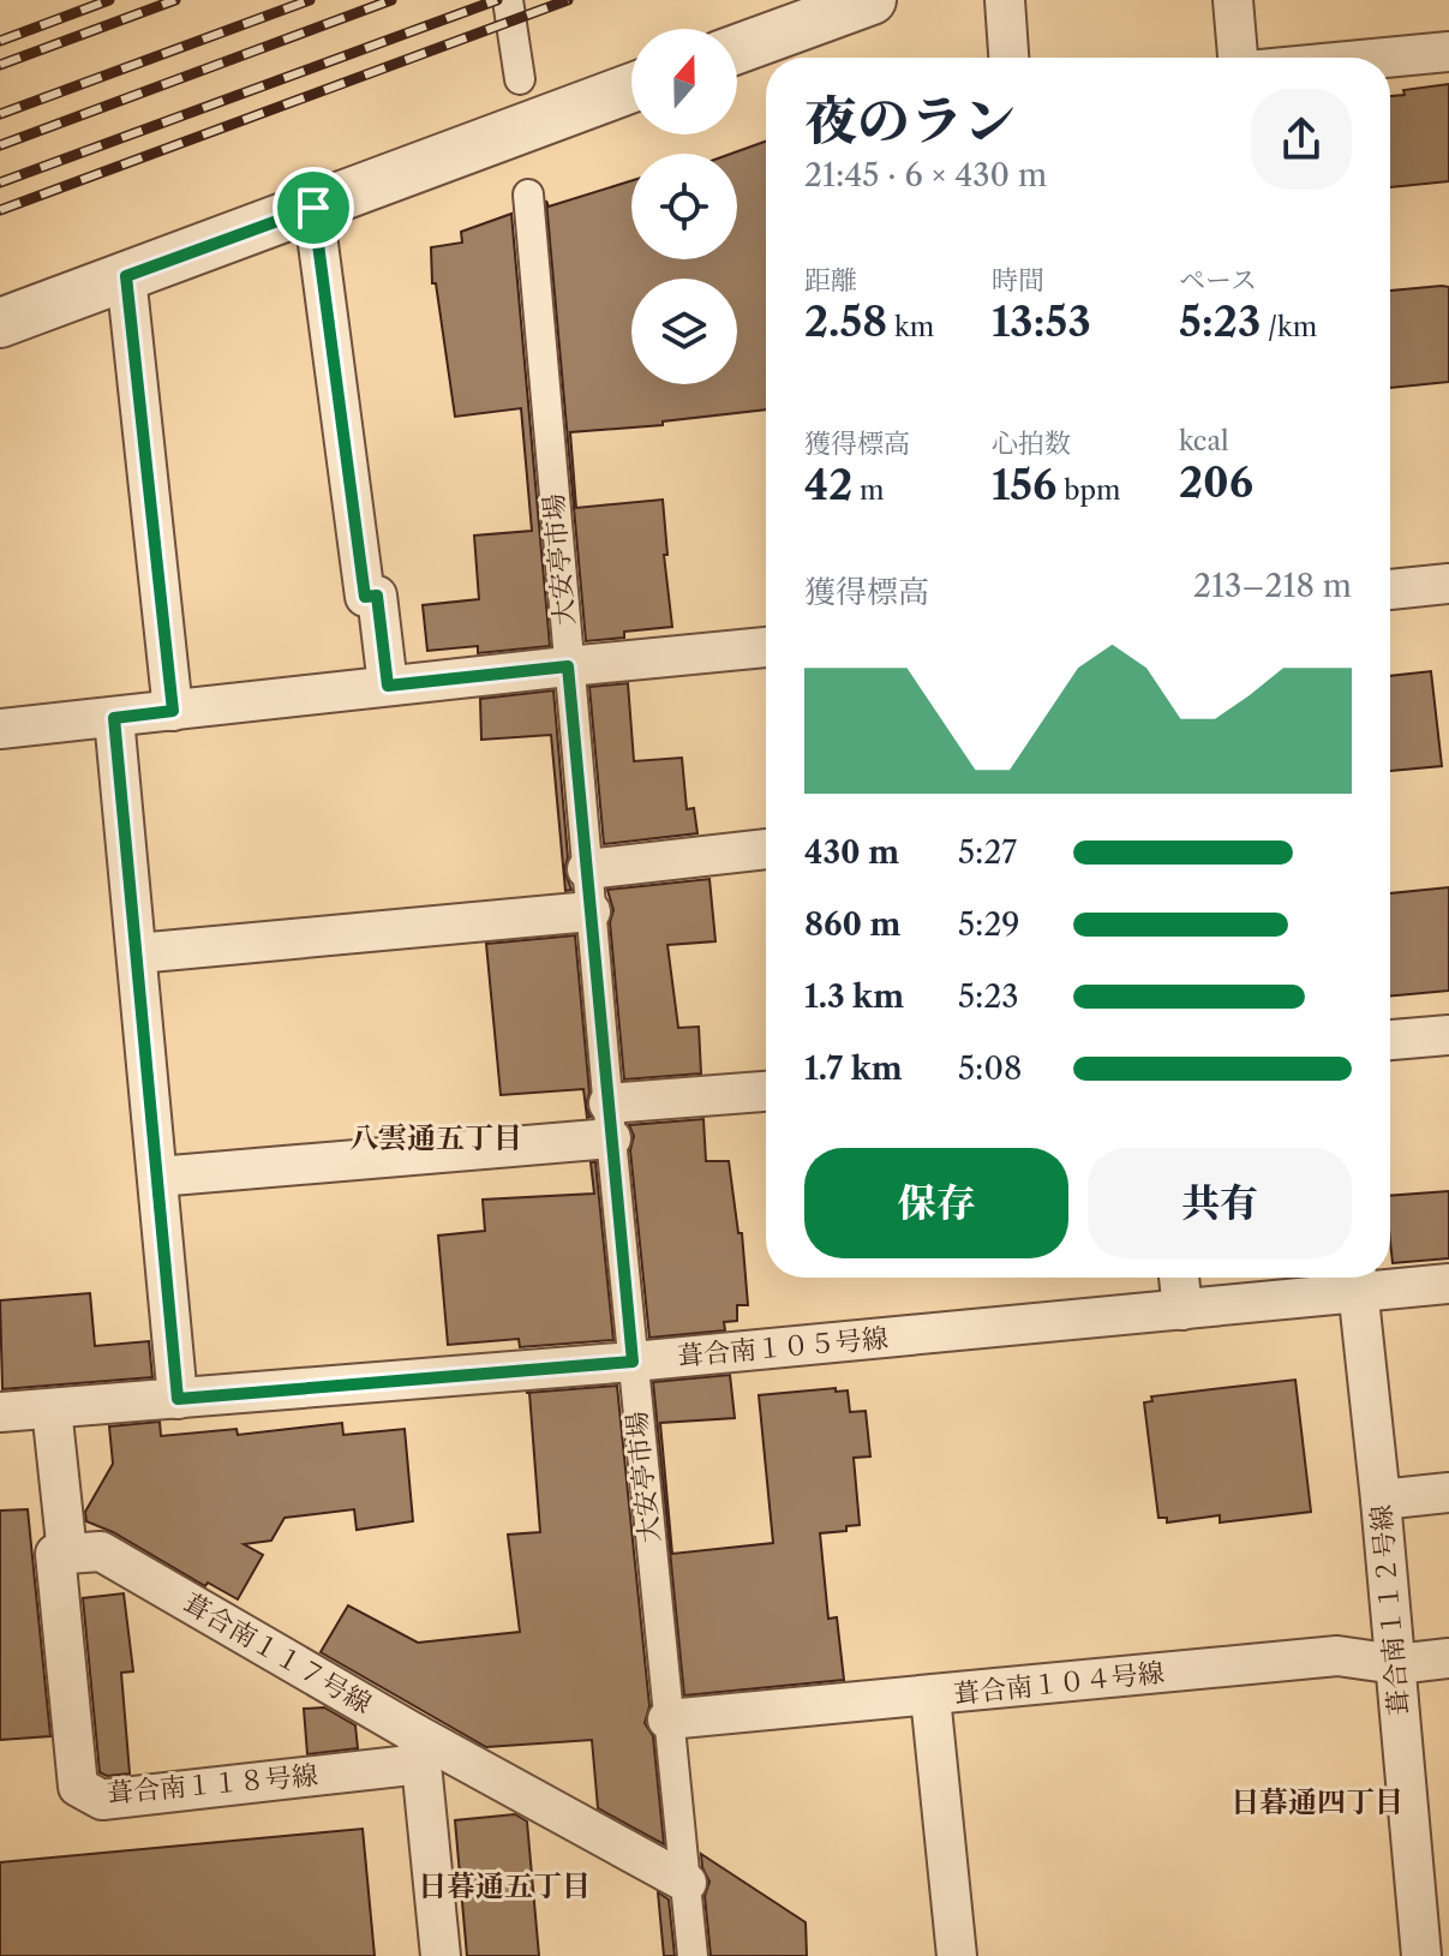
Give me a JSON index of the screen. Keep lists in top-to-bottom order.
{
  "streets": {
    "street": [
      "大安亭市場",
      "葺合南１０５号線",
      "葺合南１１２号線",
      "葺合南１１７号線",
      "葺合南１０４号線",
      "葺合南１１８号線"
    ]
  },
  "crossings": [
    ["大安亭市場", "葺合南１０５号線"],
    ["大安亭市場", "葺合南１１７号線"],
    ["大安亭市場", "葺合南１０４号線"],
    ["葺合南１０５号線", "葺合南１１２号線"],
    ["葺合南１１２号線", "葺合南１０４号線"],
    ["葺合南１１７号線", "葺合南１１８号線"]
  ],
  "districts": ["八雲通五丁目", "日暮通四丁目", "日暮通五丁目"],
  "north": "top",
  "page": {
    "heading": ["夜のラン", "21:45 · 6 × 430 m"],
    "stats": [
      ["距離", "2.58 km"],
      ["時間", "13:53"],
      ["ペース", "5:23 /km"],
      ["獲得標高", "42 m"],
      ["心拍数", "156 bpm"],
      ["kcal", "206"]
    ],
    "chart": ["獲得標高", "213–218 m"],
    "list": [
      {
        "name": "430 m",
        "note": "5:27"
      },
      {
        "name": "860 m",
        "note": "5:29"
      },
      {
        "name": "1.3 km",
        "note": "5:23"
      },
      {
        "name": "1.7 km",
        "note": "5:08"
      }
    ],
    "buttons": ["保存", "共有"]
  }
}
